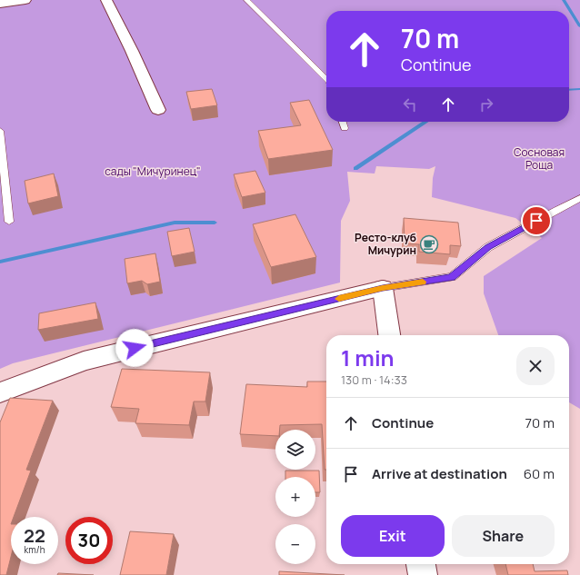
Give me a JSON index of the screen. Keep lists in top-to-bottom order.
{
  "parks": ["Сосновая Роща", "сады \"Мичуринец\""],
  "places": {
    "cafe": ["Ресто-клуб Мичурин"]
  },
  "page": {
    "turn": ["70 m", "Continue"],
    "heading": ["1 min", "130 m · 14:33"],
    "list": [
      {
        "name": "Continue",
        "value": "70 m"
      },
      {
        "name": "Arrive at destination",
        "value": "60 m"
      }
    ],
    "map_buttons": ["+", "−"],
    "buttons": ["Exit", "Share"],
    "speed": "22 km/h",
    "limit": "30"
  }
}
